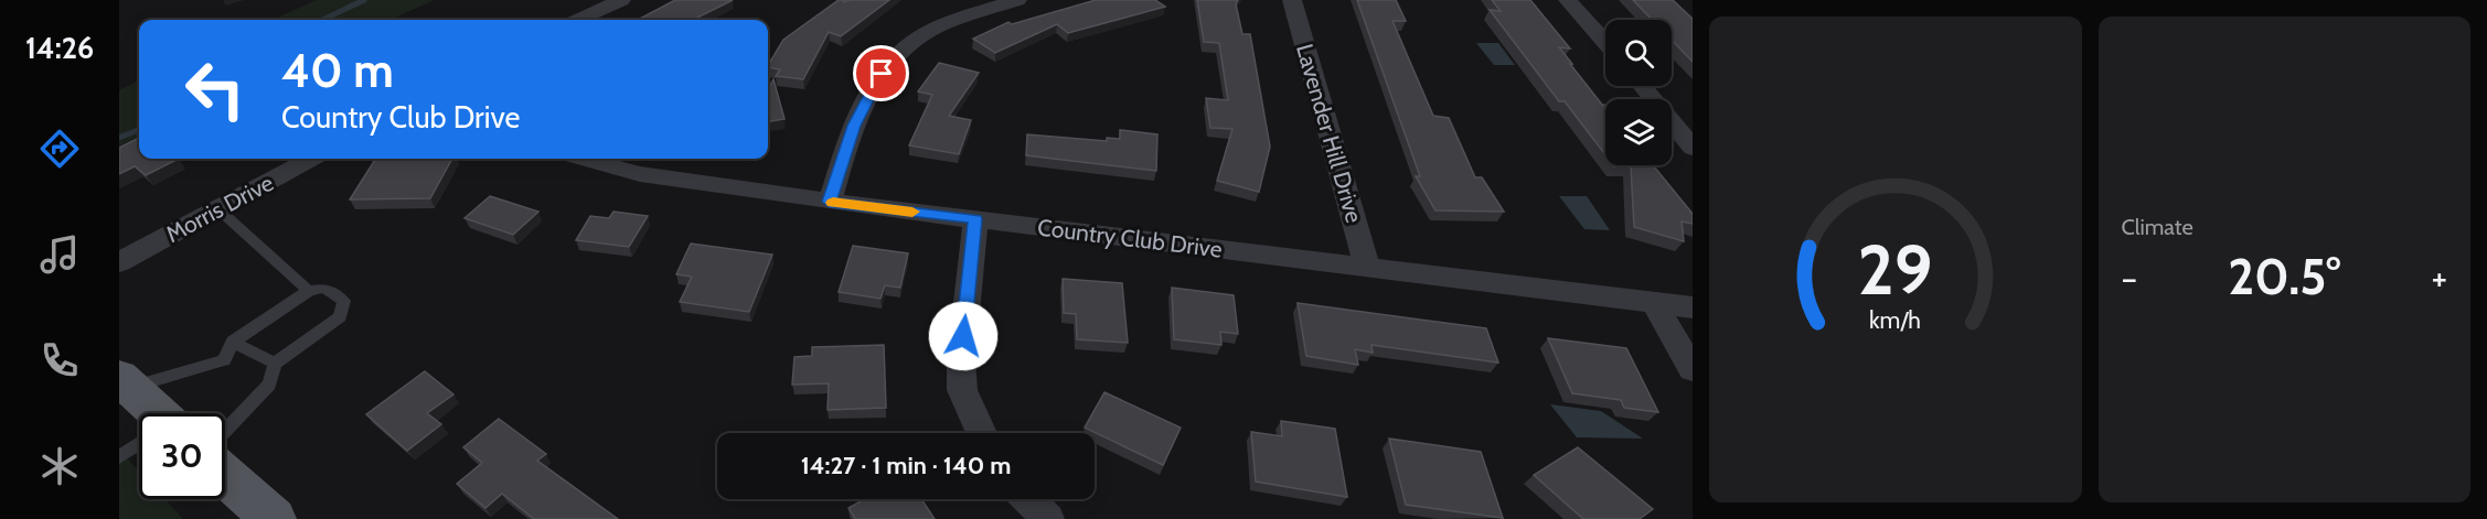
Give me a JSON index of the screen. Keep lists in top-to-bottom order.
{
  "streets": {
    "street": ["Lavender Hill Drive", "Morris Drive", "Country Club Drive"]
  },
  "crossings": [
    ["Lavender Hill Drive", "Country Club Drive"]
  ],
  "page": {
    "tabs": "14:26",
    "tile": "Climate",
    "turn": ["40 m", "Country Club Drive"],
    "heat": ["−", "20.5°", "+"],
    "limit": "30",
    "trip": "14:27 · 1 min · 140 m",
    "gauge": ["29", "km/h"]
  }
}
